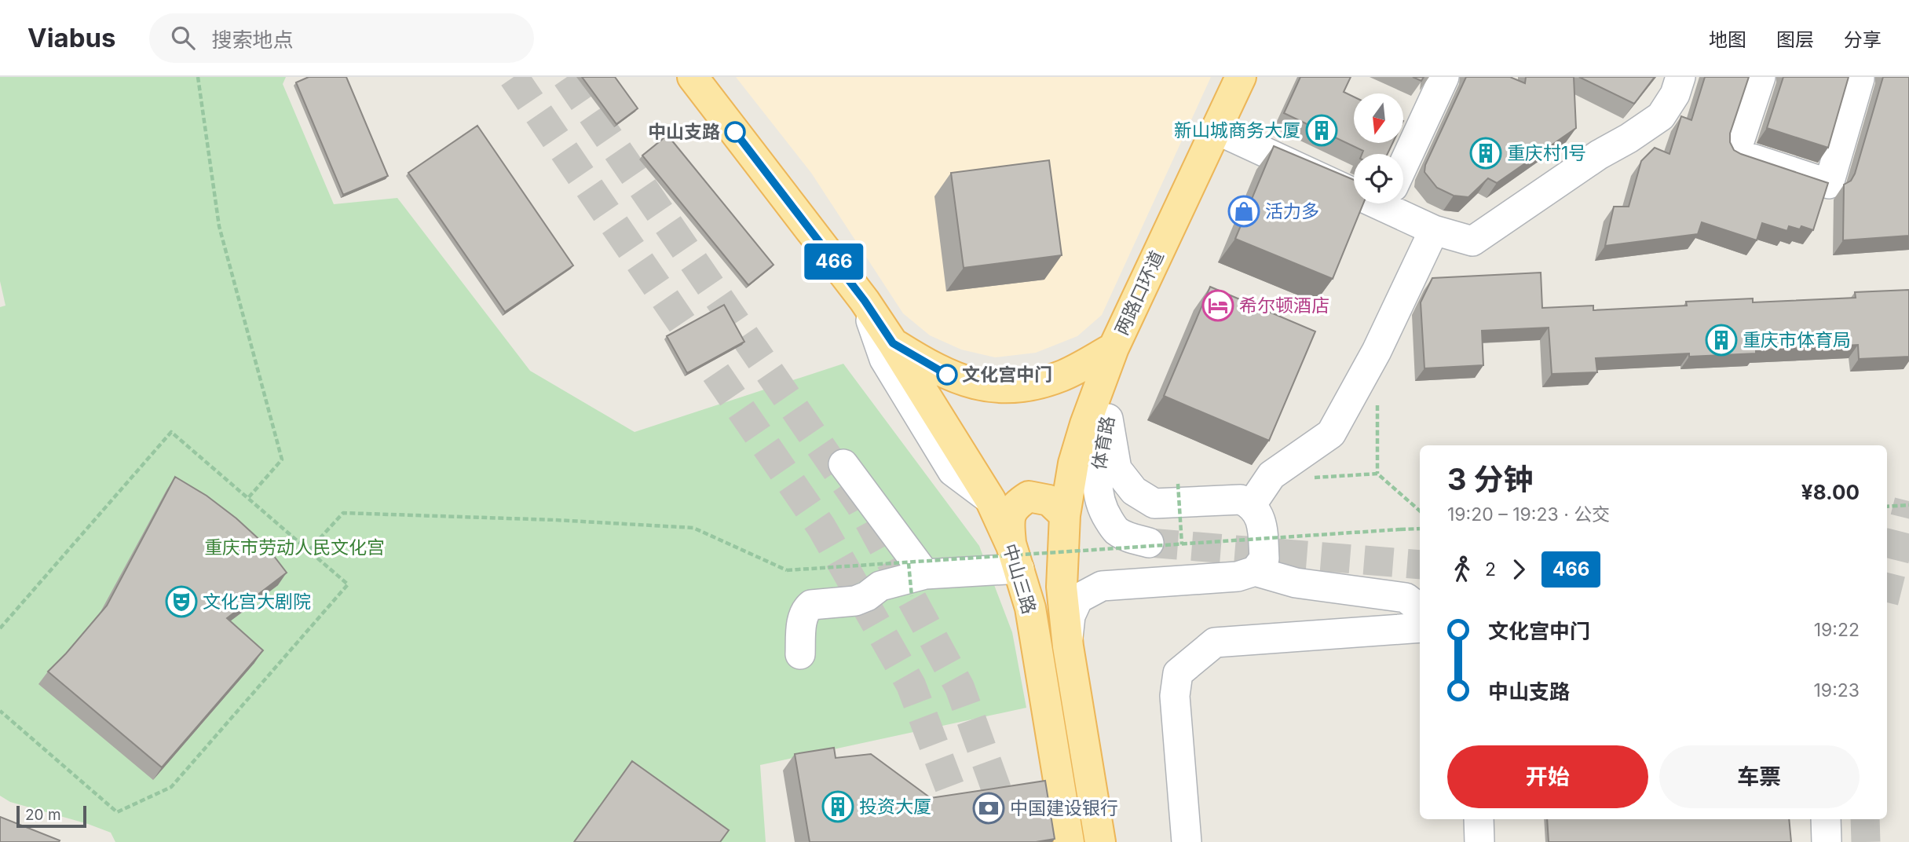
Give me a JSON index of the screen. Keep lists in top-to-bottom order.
{
  "streets": {
    "main road": ["两路口环道", "中山三路"],
    "street": ["体育路"]
  },
  "crossings": [
    ["两路口环道", "体育路"],
    ["两路口环道", "中山三路"],
    ["体育路", "中山三路"]
  ],
  "parks": ["重庆市劳动人民文化宫"],
  "places": {
    "building": [
      "新山城商务大厦",
      "重庆村1号",
      "重庆市体育局",
      "投资大厦"
    ],
    "other": ["中山支路", "文化宫中门"],
    "shop": ["活力多"],
    "hotel": ["希尔顿酒店"],
    "theatre": ["文化宫大剧院"],
    "bank": ["中国建设银行"]
  },
  "lines": ["bus line 466"],
  "scale_bar": "20 m",
  "north": "bottom",
  "page": {
    "header": "Viabus",
    "search": "搜索地点",
    "nav": ["地图", "图层", "分享"],
    "on_map": "466",
    "heading": ["3 分钟", "19:20 – 19:23 · 公交", "¥8.00"],
    "legs": ["2", "466"],
    "list": [
      {
        "name": "文化宫中门",
        "value": "19:22"
      },
      {
        "name": "中山支路",
        "value": "19:23"
      }
    ],
    "buttons": ["开始", "车票"],
    "scale": "20 m"
  }
}
